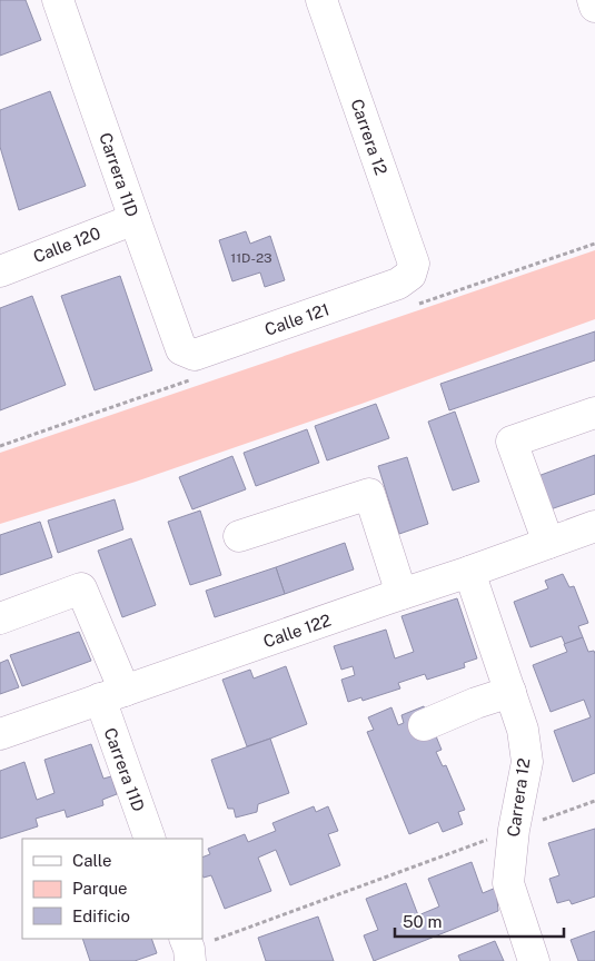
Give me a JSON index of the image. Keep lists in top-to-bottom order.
{
  "streets": {
    "street": [
      "Carrera 12",
      "Carrera 11D",
      "Calle 120",
      "Calle 121",
      "Calle 122"
    ]
  },
  "crossings": [
    ["Carrera 12", "Calle 121"],
    ["Carrera 12", "Calle 122"],
    ["Carrera 11D", "Calle 120"],
    ["Carrera 11D", "Calle 121"],
    ["Carrera 11D", "Calle 122"]
  ],
  "house_numbers": ["11D-23"],
  "legend": ["Calle", "Parque", "Edificio"],
  "scale_bar": "50 m"
}
